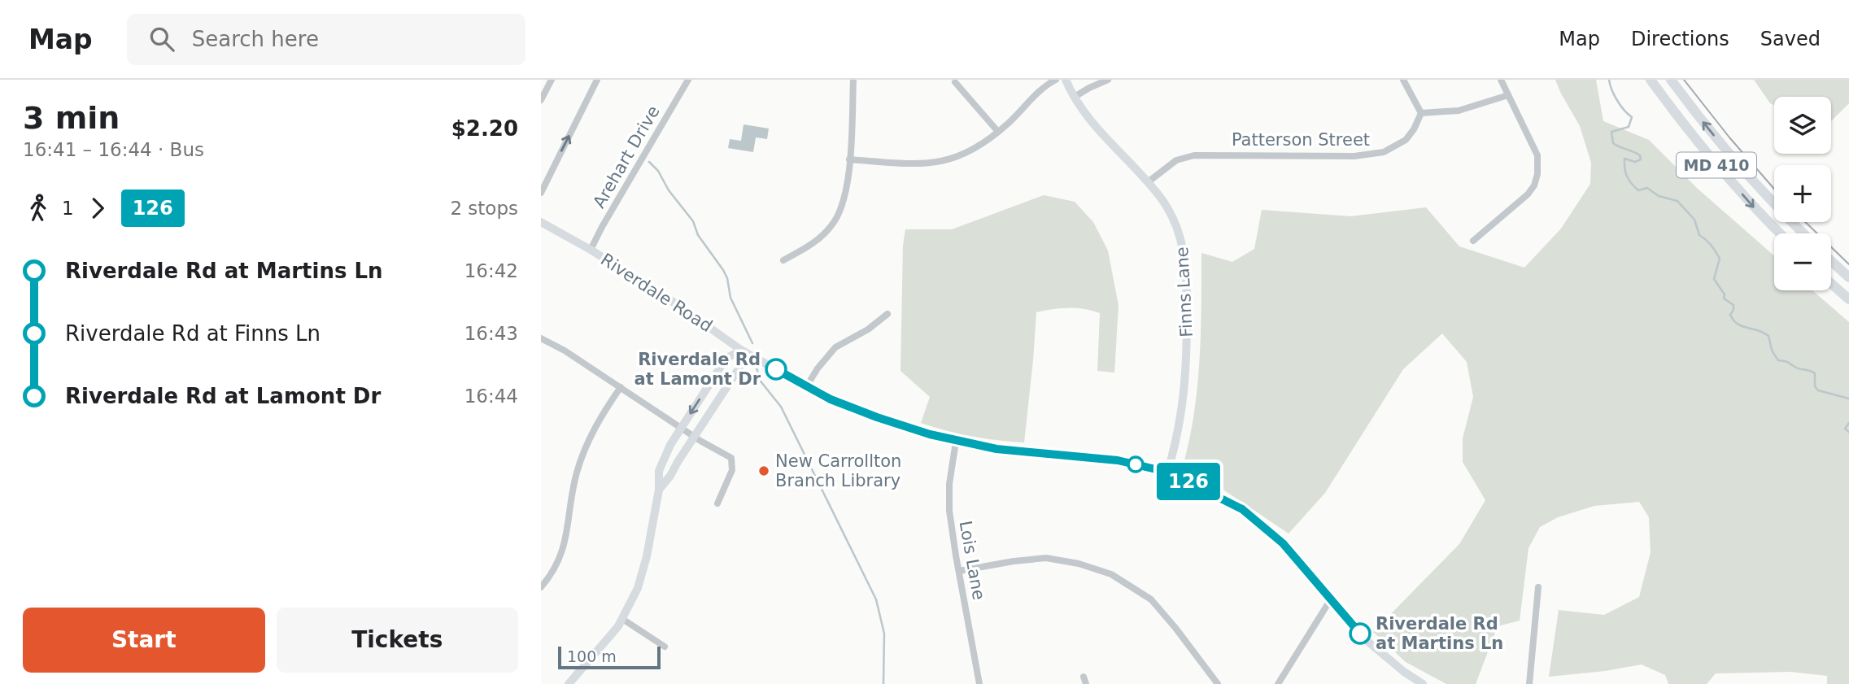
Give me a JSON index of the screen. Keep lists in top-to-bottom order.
{
  "streets": {
    "main road": ["MD 410", "Finns Lane", "Riverdale Road"],
    "street": ["Patterson Street", "Arehart Drive", "Lois Lane"]
  },
  "crossings": [
    ["Patterson Street", "Finns Lane"],
    ["Arehart Drive", "Riverdale Road"],
    ["Finns Lane", "Riverdale Road"],
    ["Riverdale Road", "Lois Lane"]
  ],
  "places": ["Riverdale Rd at Lamont Dr", "New Carrollton Branch Library", "Riverdale Rd at Martins Ln"],
  "lines": ["bus line 126"],
  "scale_bar": "100 m",
  "page": {
    "header": "Map",
    "search": "Search here",
    "nav": ["Map", "Directions", "Saved"],
    "heading": ["3 min", "16:41 – 16:44 · Bus", "$2.20"],
    "on_map": "126",
    "map_buttons": ["+", "−"],
    "legs": ["1", "126", "2 stops"],
    "list": [
      {
        "name": "Riverdale Rd at Martins Ln",
        "value": "16:42"
      },
      {
        "name": "Riverdale Rd at Finns Ln",
        "value": "16:43"
      },
      {
        "name": "Riverdale Rd at Lamont Dr",
        "value": "16:44"
      }
    ],
    "buttons": ["Start", "Tickets"],
    "scale": "100 m"
  }
}
